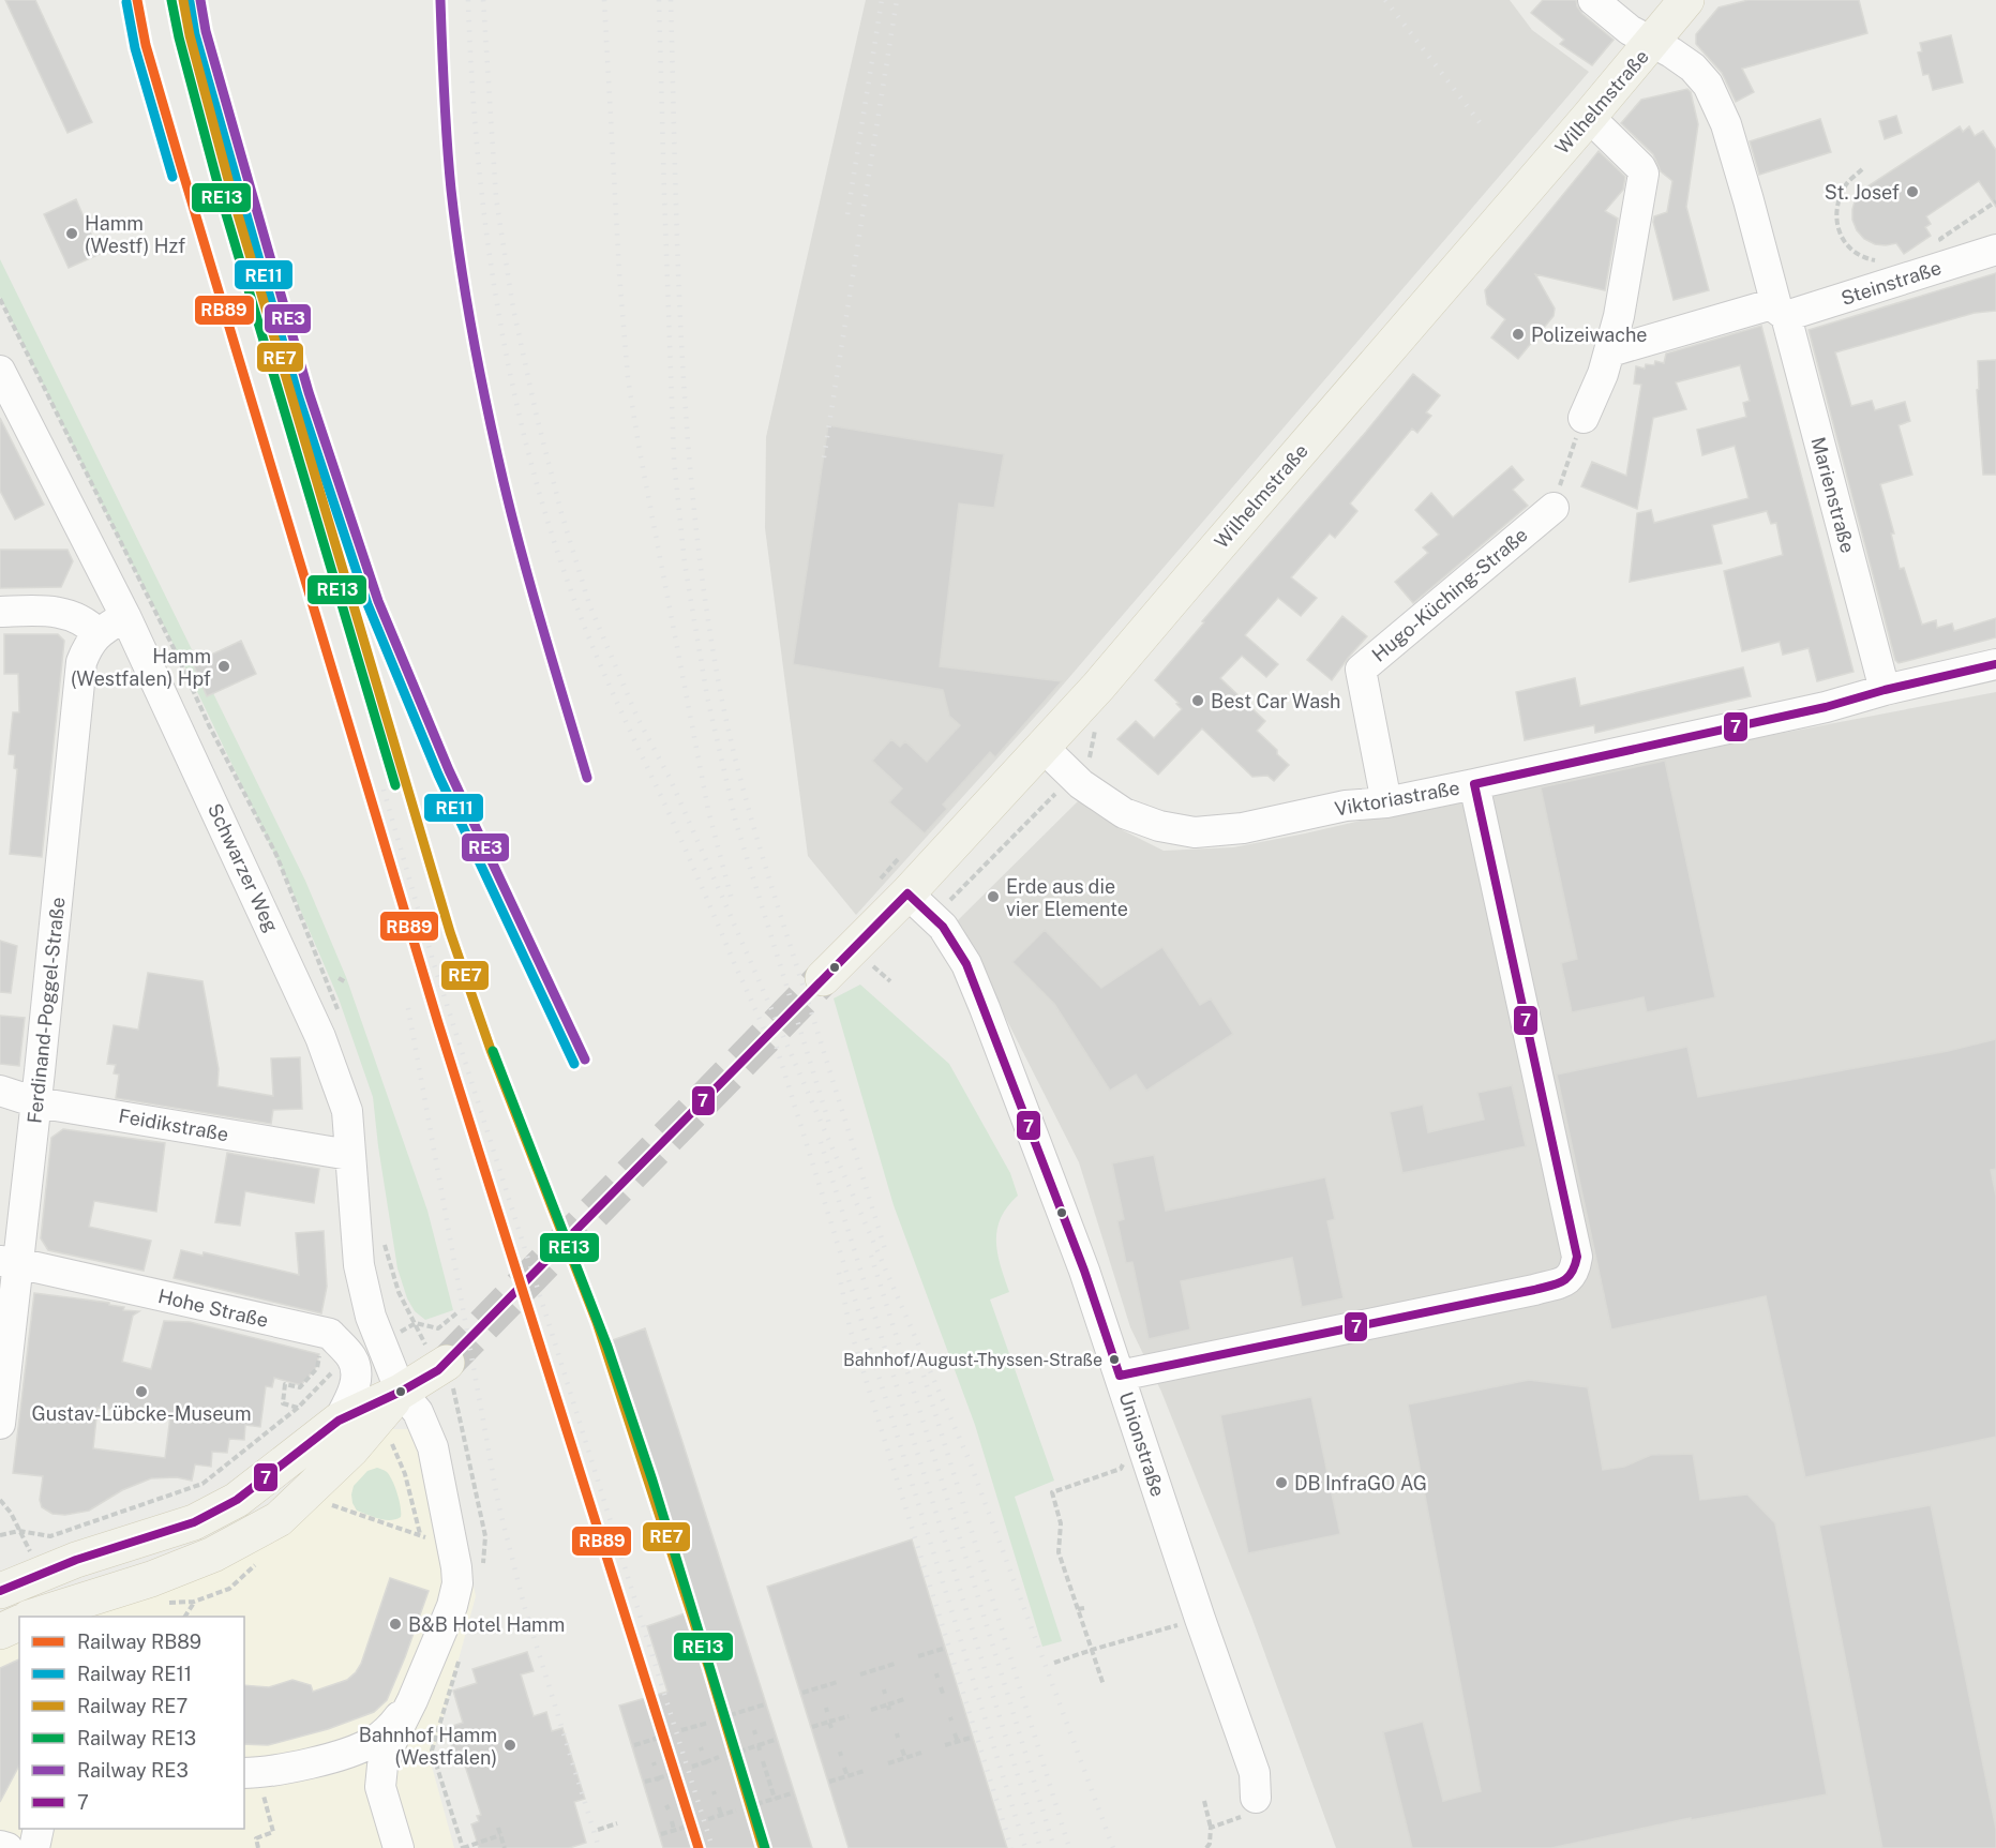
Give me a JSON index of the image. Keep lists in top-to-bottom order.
{
  "streets": {
    "main road": ["Wilhelmstraße"],
    "street": [
      "Steinstraße",
      "Marienstraße",
      "Hugo-Küching-Straße",
      "Viktoriastraße",
      "Schwarzer Weg",
      "Ferdinand-Poggel-Straße",
      "Feidikstraße",
      "Hohe Straße",
      "Unionstraße"
    ]
  },
  "crossings": [
    ["Wilhelmstraße", "Marienstraße"],
    ["Wilhelmstraße", "Viktoriastraße"],
    ["Wilhelmstraße", "Unionstraße"],
    ["Steinstraße", "Marienstraße"],
    ["Marienstraße", "Viktoriastraße"],
    ["Hugo-Küching-Straße", "Viktoriastraße"],
    ["Schwarzer Weg", "Ferdinand-Poggel-Straße"],
    ["Schwarzer Weg", "Feidikstraße"],
    ["Ferdinand-Poggel-Straße", "Feidikstraße"],
    ["Ferdinand-Poggel-Straße", "Hohe Straße"]
  ],
  "places": [
    "St. Josef",
    "Hamm (Westf) Hzf",
    "Polizeiwache",
    "Hamm (Westfalen) Hpf",
    "Best Car Wash",
    "Erde aus die vier Elemente",
    "Bahnhof/August-Thyssen-Straße",
    "Gustav-Lübcke-Museum",
    "DB InfraGO AG",
    "B&B Hotel Hamm",
    "Bahnhof Hamm (Westfalen)"
  ],
  "lines": [
    "rail line RB89",
    "rail line RE7",
    "rail line RE13",
    "rail line RE3",
    "rail line RE11",
    "transit line 7"
  ],
  "legend": [
    "Railway RB89",
    "Railway RE11",
    "Railway RE7",
    "Railway RE13",
    "Railway RE3",
    "7"
  ]
}
